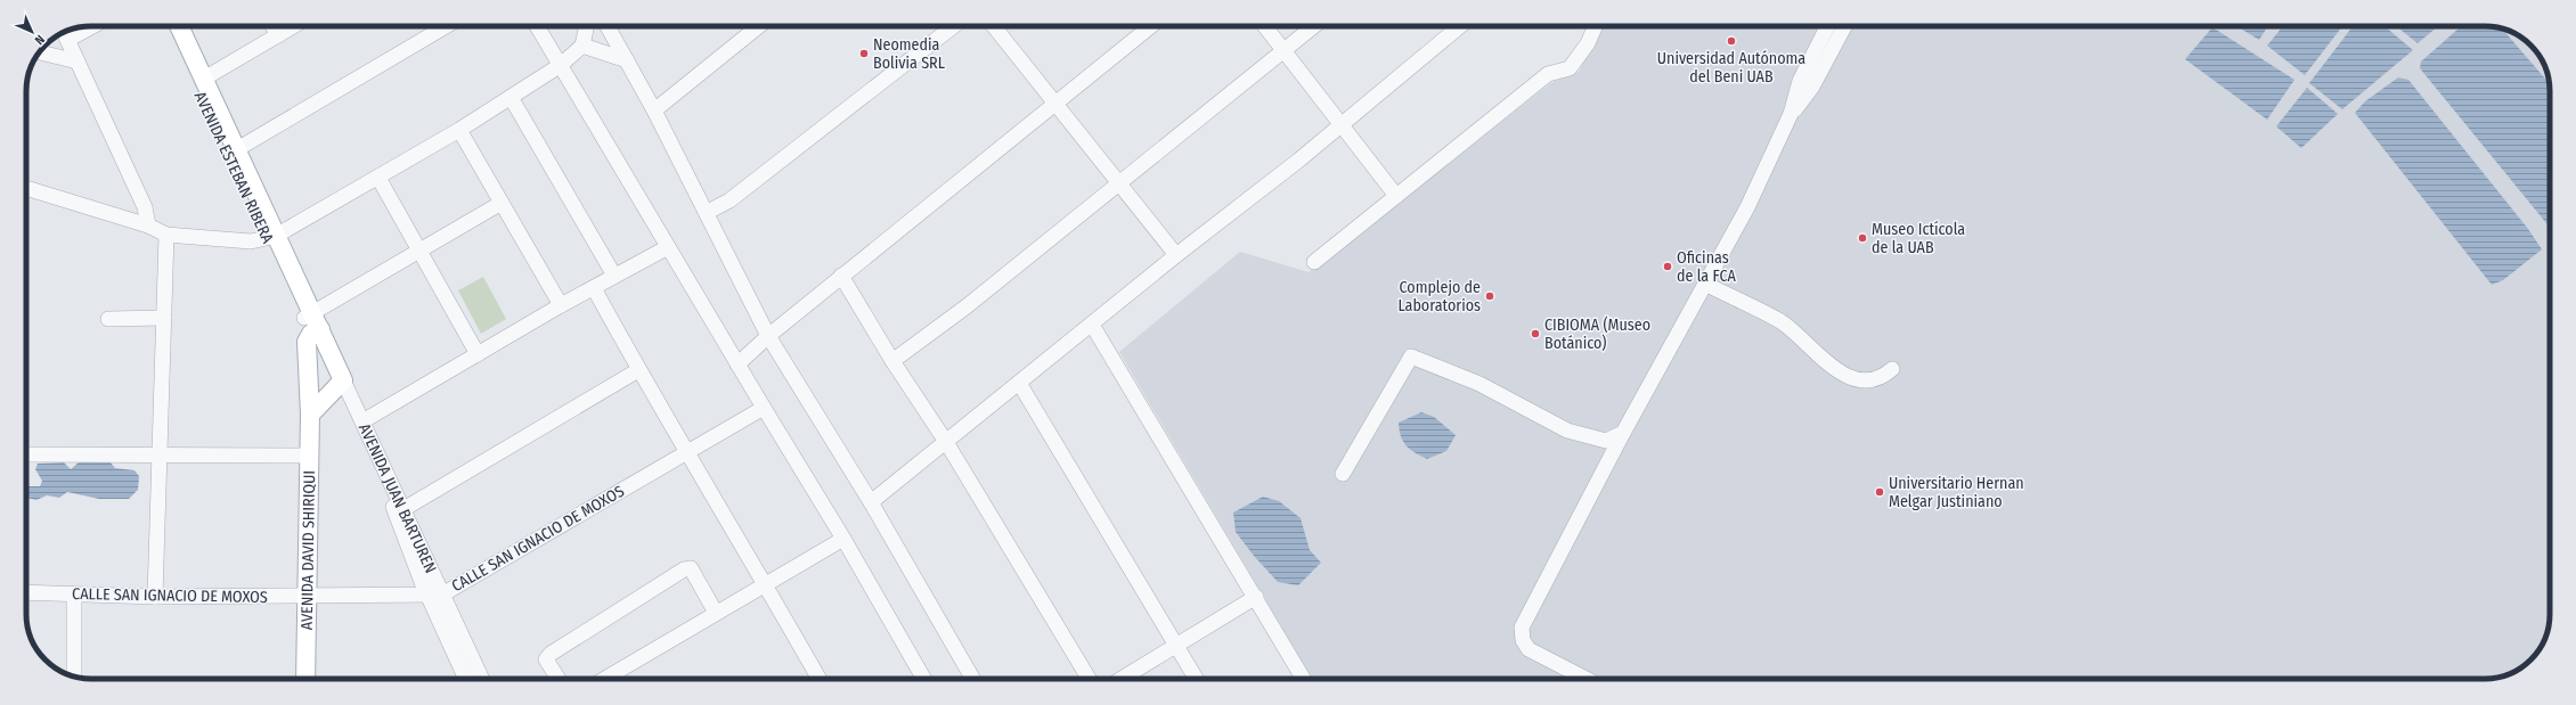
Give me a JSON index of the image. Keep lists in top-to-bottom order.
{
  "streets": {
    "main road": ["AVENIDA ESTEBAN RIBERA", "AVENIDA JUAN BARTUREN", "AVENIDA DAVID SHIRIQUI"],
    "street": ["CALLE SAN IGNACIO DE MOXOS"]
  },
  "crossings": [
    ["AVENIDA ESTEBAN RIBERA", "AVENIDA JUAN BARTUREN"],
    ["AVENIDA ESTEBAN RIBERA", "AVENIDA DAVID SHIRIQUI"],
    ["AVENIDA JUAN BARTUREN", "CALLE SAN IGNACIO DE MOXOS"],
    ["AVENIDA JUAN BARTUREN", "AVENIDA DAVID SHIRIQUI"],
    ["CALLE SAN IGNACIO DE MOXOS", "AVENIDA DAVID SHIRIQUI"]
  ],
  "places": [
    "Universidad Autónoma del Beni UAB",
    "Neomedia Bolivia SRL",
    "Museo Ictícola de la UAB",
    "Oficinas de la FCA",
    "Complejo de Laboratorios",
    "CIBIOMA (Museo Botánico)",
    "Universitario Hernan Melgar Justiniano"
  ],
  "north": "bottom right"
}
